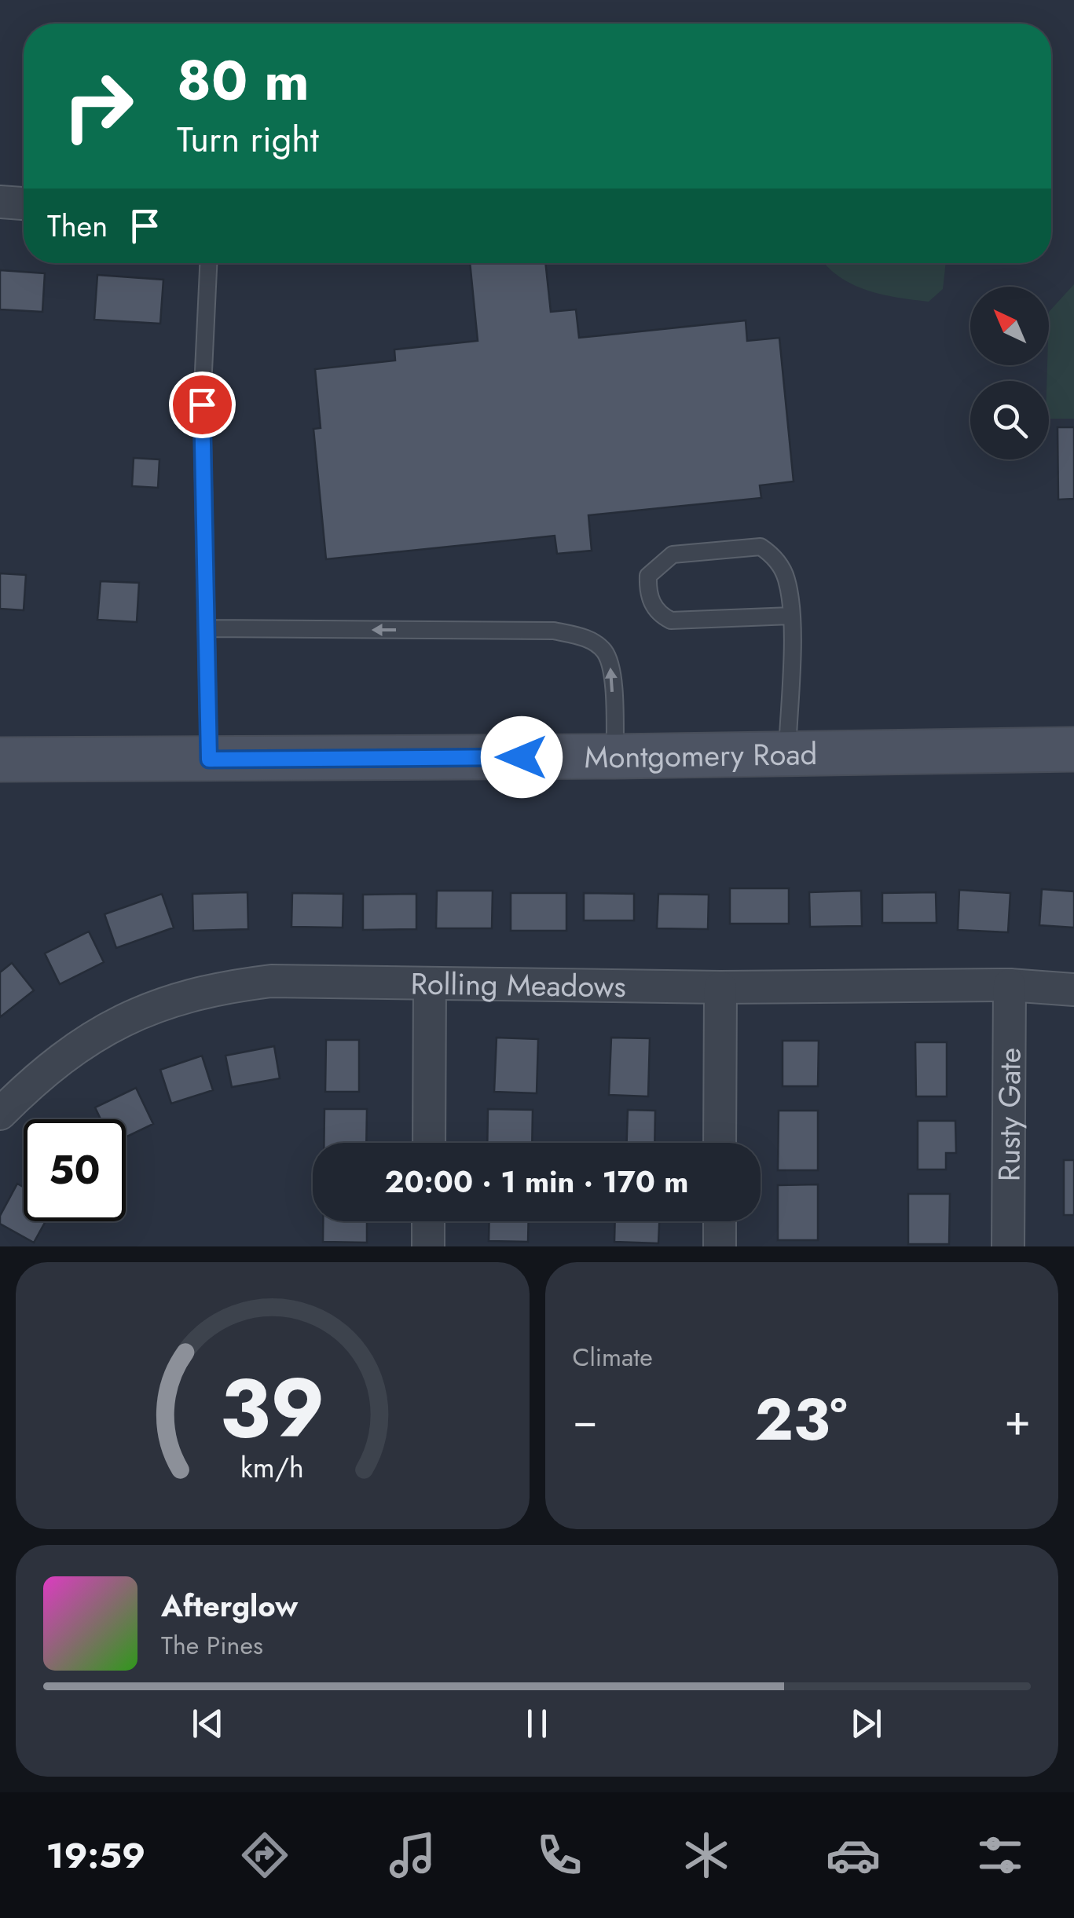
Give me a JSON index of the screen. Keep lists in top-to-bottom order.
{
  "streets": {
    "main road": ["Montgomery Road"],
    "street": ["Rolling Meadows", "Rusty Gate"]
  },
  "crossings": [
    ["Rolling Meadows", "Rusty Gate"]
  ],
  "north": "top left",
  "page": {
    "turn": ["80 m", "Turn right"],
    "then": "Then",
    "limit": "50",
    "trip": "20:00 · 1 min · 170 m",
    "tile": "Climate",
    "heat": ["−", "23°", "+"],
    "song": ["Afterglow", "The Pines"],
    "tabs": "19:59",
    "gauge": ["39", "km/h"]
  }
}
